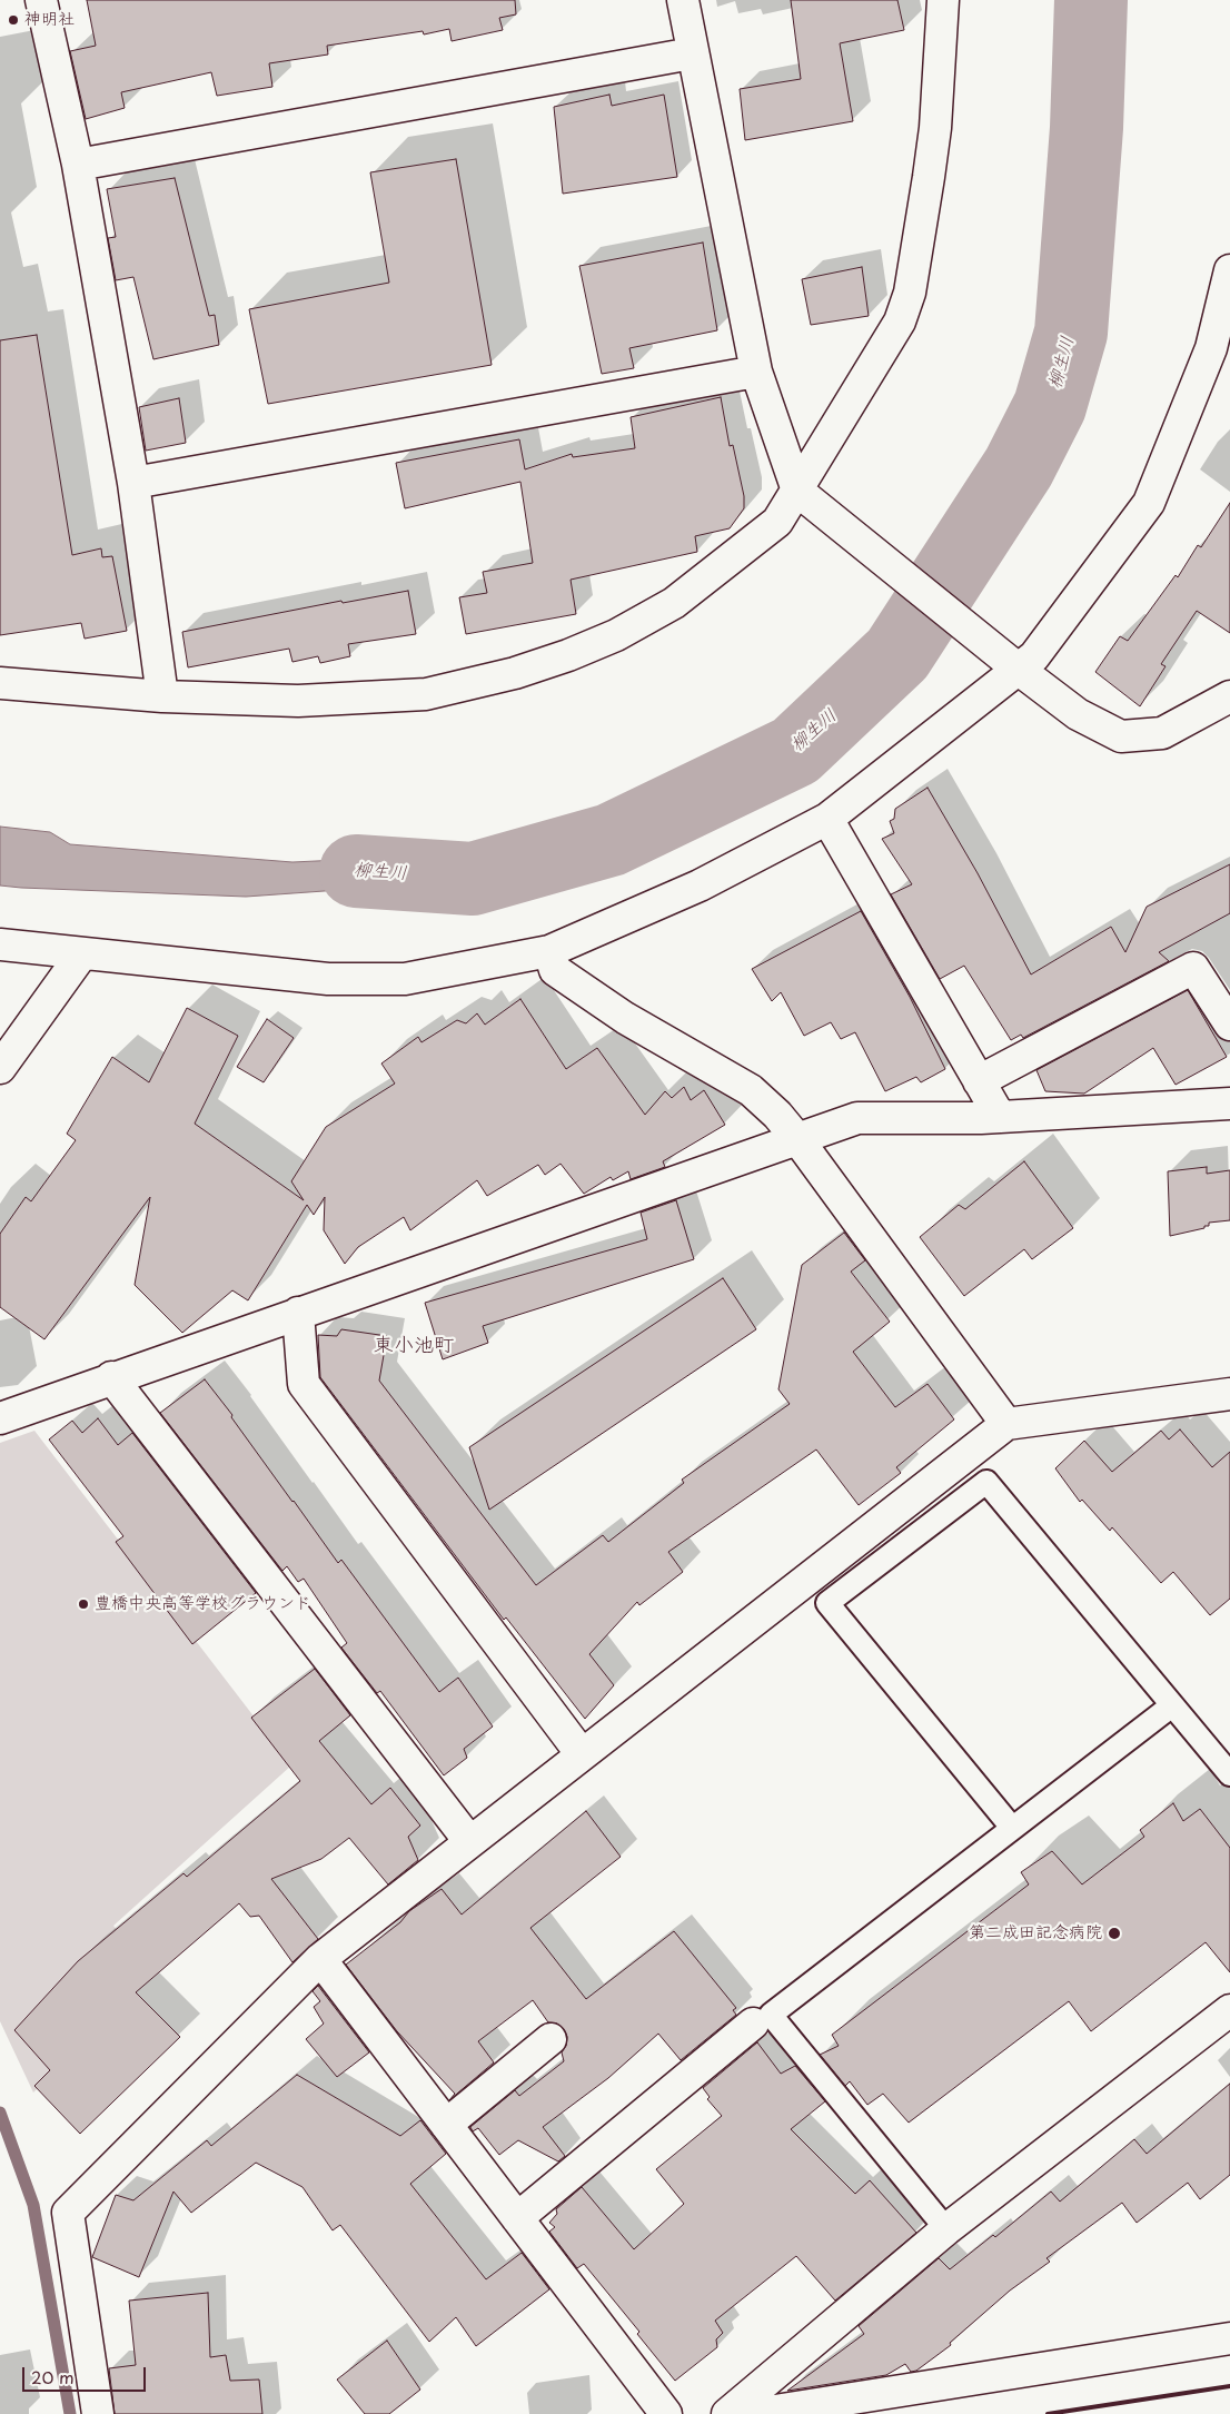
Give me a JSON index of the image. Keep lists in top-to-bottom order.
{
  "districts": ["東小池町"],
  "water": ["柳生川"],
  "places": ["神明社", "豊橋中央高等学校グラウンド", "第二成田記念病院"],
  "scale_bar": "20 m"
}
